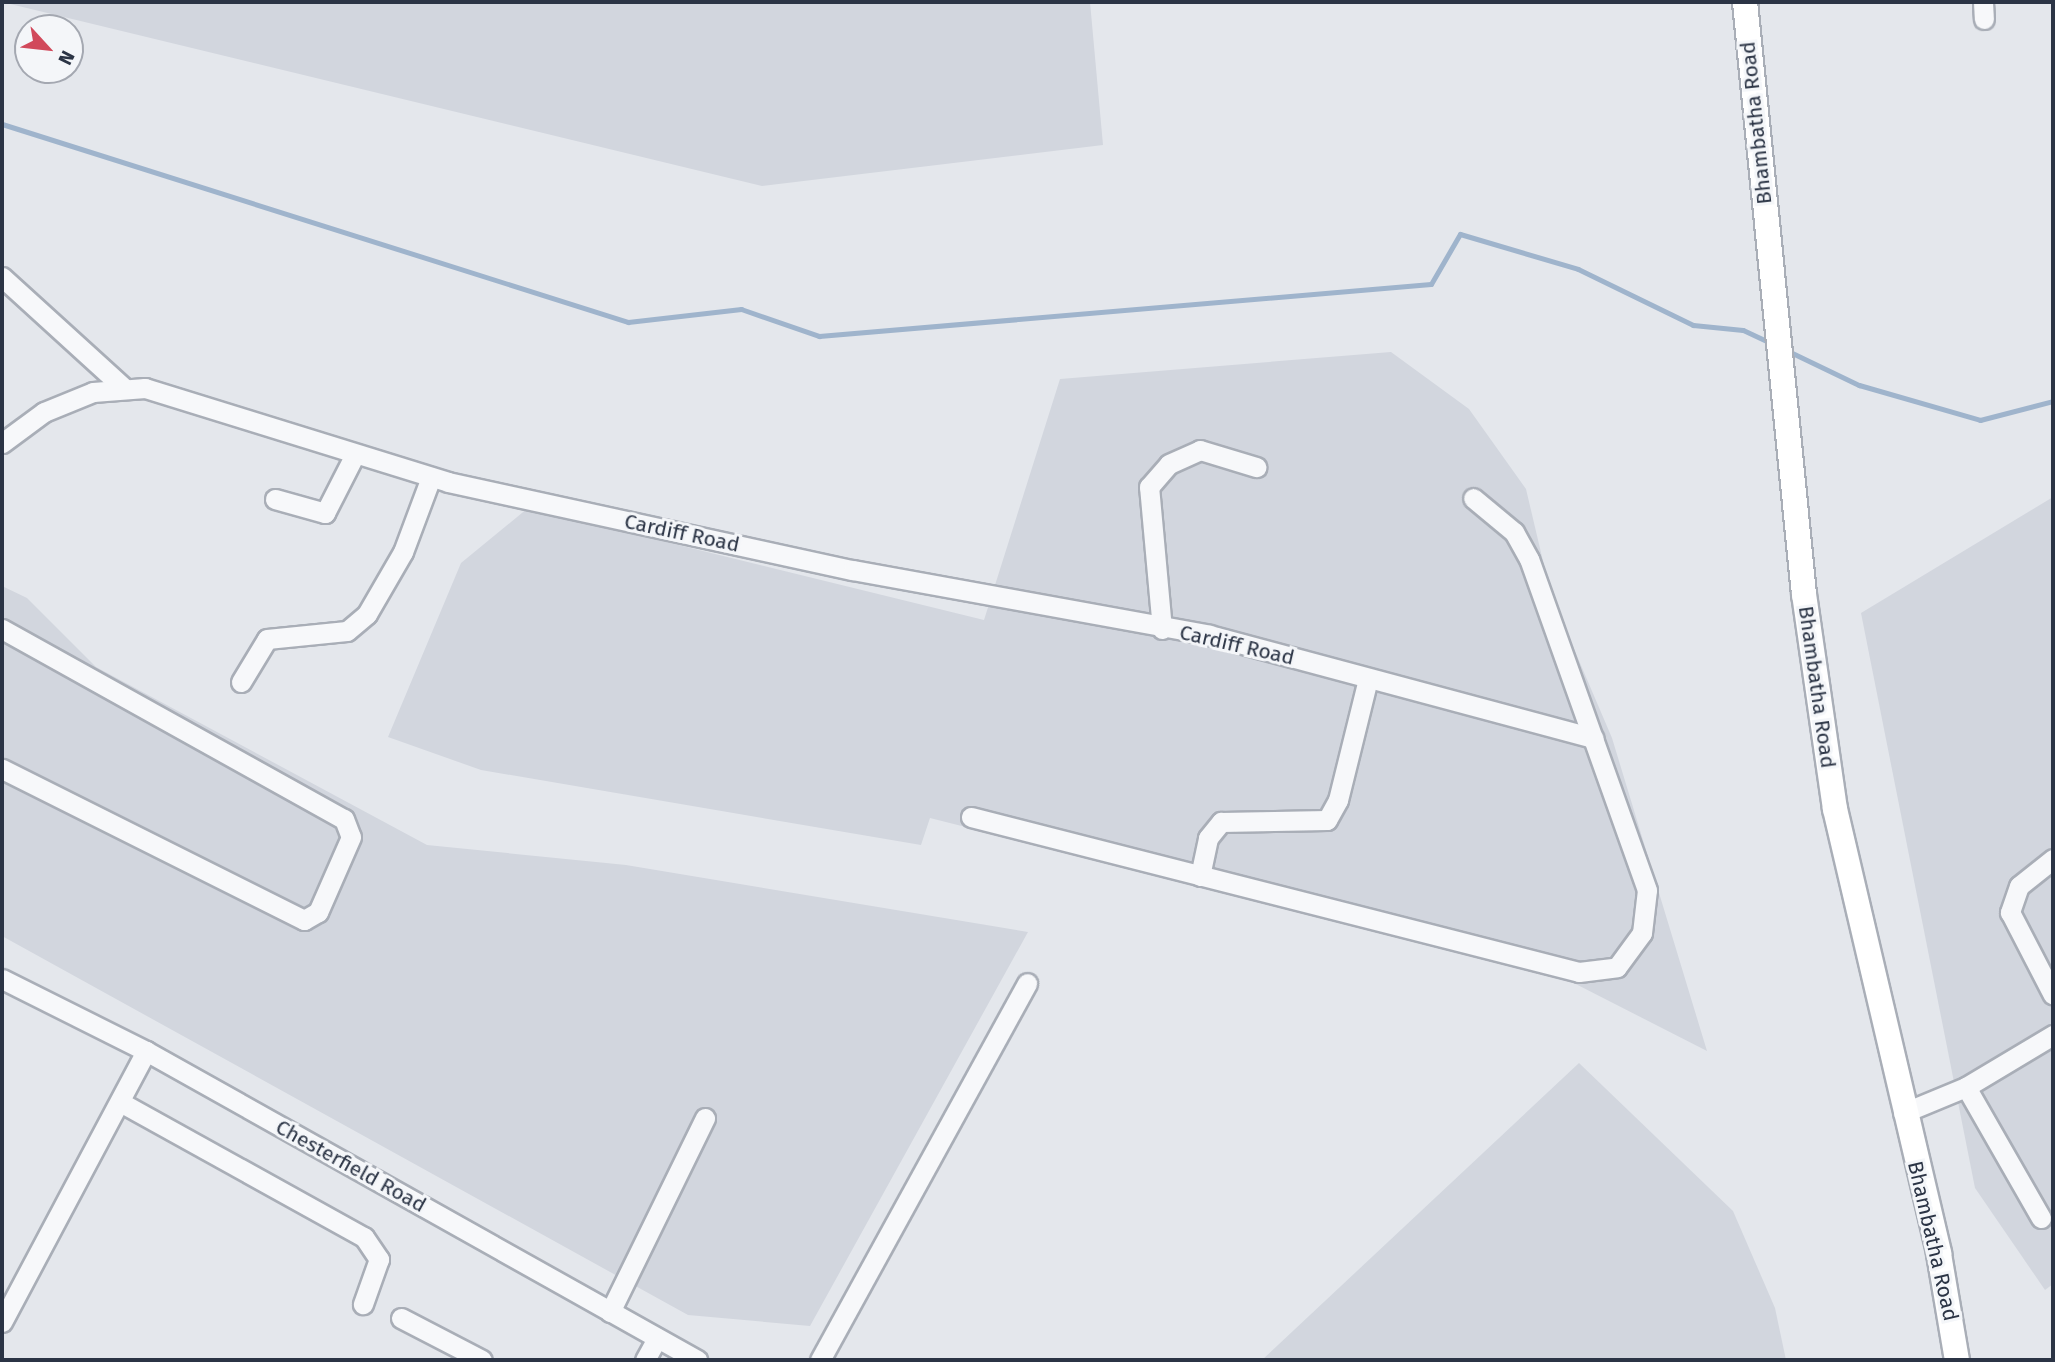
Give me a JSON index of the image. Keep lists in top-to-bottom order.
{
  "streets": {
    "main road": ["Bhambatha Road"],
    "street": ["Cardiff Road", "Chesterfield Road"]
  },
  "north": "bottom right"
}
